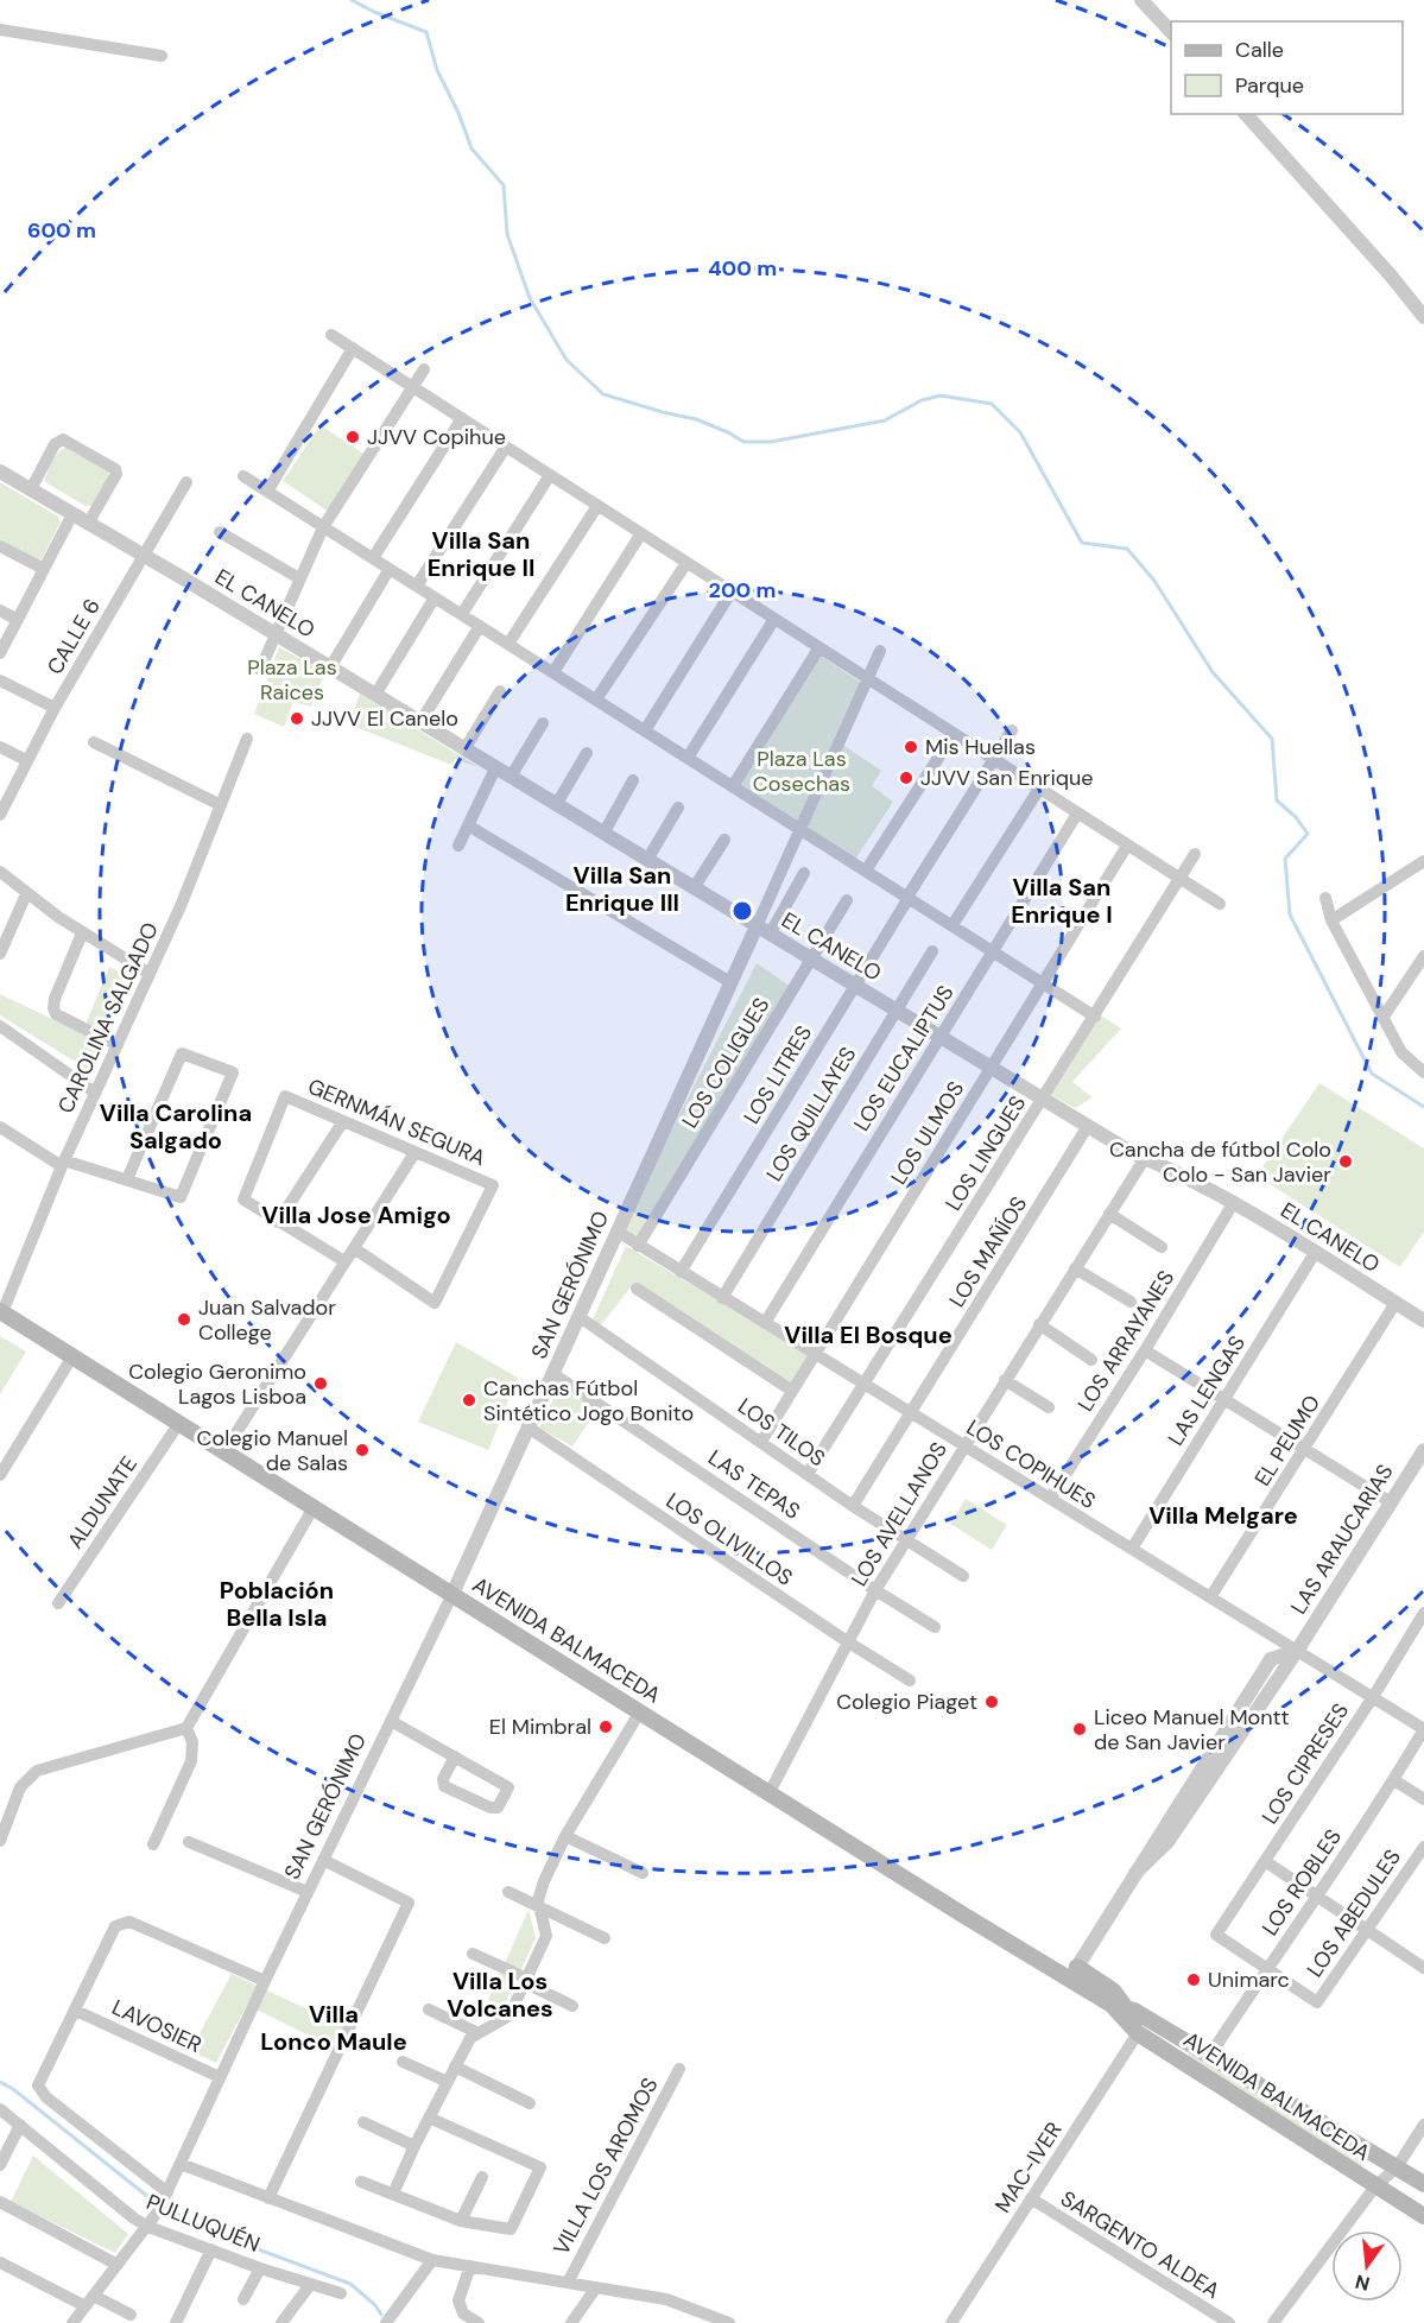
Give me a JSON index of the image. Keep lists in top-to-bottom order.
{
  "streets": {
    "main road": ["AVENIDA BALMACEDA"],
    "street": [
      "EL CANELO",
      "CALLE 6",
      "CAROLINA SALGADO",
      "LOS EUCALIPTUS",
      "LOS COLIGUES",
      "LOS LITRES",
      "LOS QUILLAYES",
      "GERNMÁN SEGURA",
      "LOS ULMOS",
      "LOS LINGUES",
      "LOS MAÑÍOS",
      "SAN GERÓNIMO",
      "LOS ARRAYANES",
      "LAS LENGAS",
      "LOS TILOS",
      "EL PEUMO",
      "LOS COPIHUES",
      "LAS TEPAS",
      "ALDUNATE",
      "LOS AVELLANOS",
      "LOS OLIVILLOS",
      "LAS ARAUCARIAS",
      "LOS CIPRESES",
      "LOS ROBLES",
      "LOS ABEDULES",
      "LAVOSIER",
      "VILLA LOS AROMOS",
      "MAC-IVER",
      "PULLUQUÉN",
      "SARGENTO ALDEA"
    ]
  },
  "crossings": [
    ["EL CANELO", "CALLE 6"],
    ["EL CANELO", "LOS EUCALIPTUS"],
    ["EL CANELO", "LOS COLIGUES"],
    ["EL CANELO", "LOS LITRES"],
    ["EL CANELO", "LOS QUILLAYES"],
    ["EL CANELO", "LOS ULMOS"],
    ["EL CANELO", "LOS LINGUES"],
    ["EL CANELO", "LOS MAÑÍOS"],
    ["EL CANELO", "SAN GERÓNIMO"],
    ["EL CANELO", "LOS ARRAYANES"],
    ["EL CANELO", "LAS LENGAS"],
    ["EL CANELO", "EL PEUMO"],
    ["EL CANELO", "LOS AVELLANOS"],
    ["CAROLINA SALGADO", "AVENIDA BALMACEDA"],
    ["LOS EUCALIPTUS", "LOS COPIHUES"],
    ["LOS COLIGUES", "LOS COPIHUES"],
    ["LOS LITRES", "LOS COPIHUES"],
    ["LOS QUILLAYES", "LOS COPIHUES"],
    ["LOS ULMOS", "LOS TILOS"],
    ["LOS ULMOS", "LOS COPIHUES"],
    ["LOS LINGUES", "LOS TILOS"],
    ["LOS LINGUES", "LOS COPIHUES"],
    ["LOS MAÑÍOS", "LOS TILOS"],
    ["LOS MAÑÍOS", "LOS COPIHUES"],
    ["SAN GERÓNIMO", "LOS TILOS"],
    ["SAN GERÓNIMO", "LOS COPIHUES"],
    ["SAN GERÓNIMO", "LAS TEPAS"],
    ["SAN GERÓNIMO", "LOS OLIVILLOS"],
    ["SAN GERÓNIMO", "AVENIDA BALMACEDA"],
    ["SAN GERÓNIMO", "LAVOSIER"],
    ["SAN GERÓNIMO", "PULLUQUÉN"],
    ["LOS ARRAYANES", "LOS COPIHUES"],
    ["LAS LENGAS", "LOS COPIHUES"],
    ["LOS TILOS", "LOS AVELLANOS"],
    ["EL PEUMO", "LOS COPIHUES"],
    ["LOS COPIHUES", "LOS AVELLANOS"],
    ["LOS COPIHUES", "LAS ARAUCARIAS"],
    ["LOS COPIHUES", "LOS CIPRESES"],
    ["LOS COPIHUES", "LOS ROBLES"],
    ["LAS TEPAS", "LOS AVELLANOS"],
    ["ALDUNATE", "AVENIDA BALMACEDA"],
    ["LOS AVELLANOS", "LOS OLIVILLOS"],
    ["LOS AVELLANOS", "AVENIDA BALMACEDA"],
    ["LAS ARAUCARIAS", "AVENIDA BALMACEDA"],
    ["AVENIDA BALMACEDA", "LOS ROBLES"],
    ["AVENIDA BALMACEDA", "MAC-IVER"],
    ["LOS CIPRESES", "LOS ROBLES"],
    ["LOS CIPRESES", "LOS ABEDULES"],
    ["LOS ROBLES", "LOS ABEDULES"],
    ["MAC-IVER", "SARGENTO ALDEA"]
  ],
  "districts": [
    "Villa San Enrique II",
    "Villa San Enrique III",
    "Villa San Enrique I",
    "Villa Carolina Salgado",
    "Villa Jose Amigo",
    "Villa El Bosque",
    "Villa Melgare",
    "Población Bella Isla",
    "Villa Los Volcanes",
    "Villa Lonco Maule"
  ],
  "parks": ["Plaza Las Raices", "Plaza Las Cosechas"],
  "places": [
    "JJVV Copihue",
    "JJVV El Canelo",
    "Mis Huellas",
    "JJVV San Enrique",
    "Cancha de fútbol Colo Colo - San Javier",
    "Juan Salvador College",
    "Colegio Geronimo Lagos Lisboa",
    "Canchas Fútbol Sintético Jogo Bonito",
    "Colegio Manuel de Salas",
    "Colegio Piaget",
    "El Mimbral",
    "Liceo Manuel Montt de San Javier",
    "Unimarc"
  ],
  "legend": ["Calle", "Parque"],
  "north": "bottom",
  "rings": ["600 m", "400 m", "200 m"]
}
